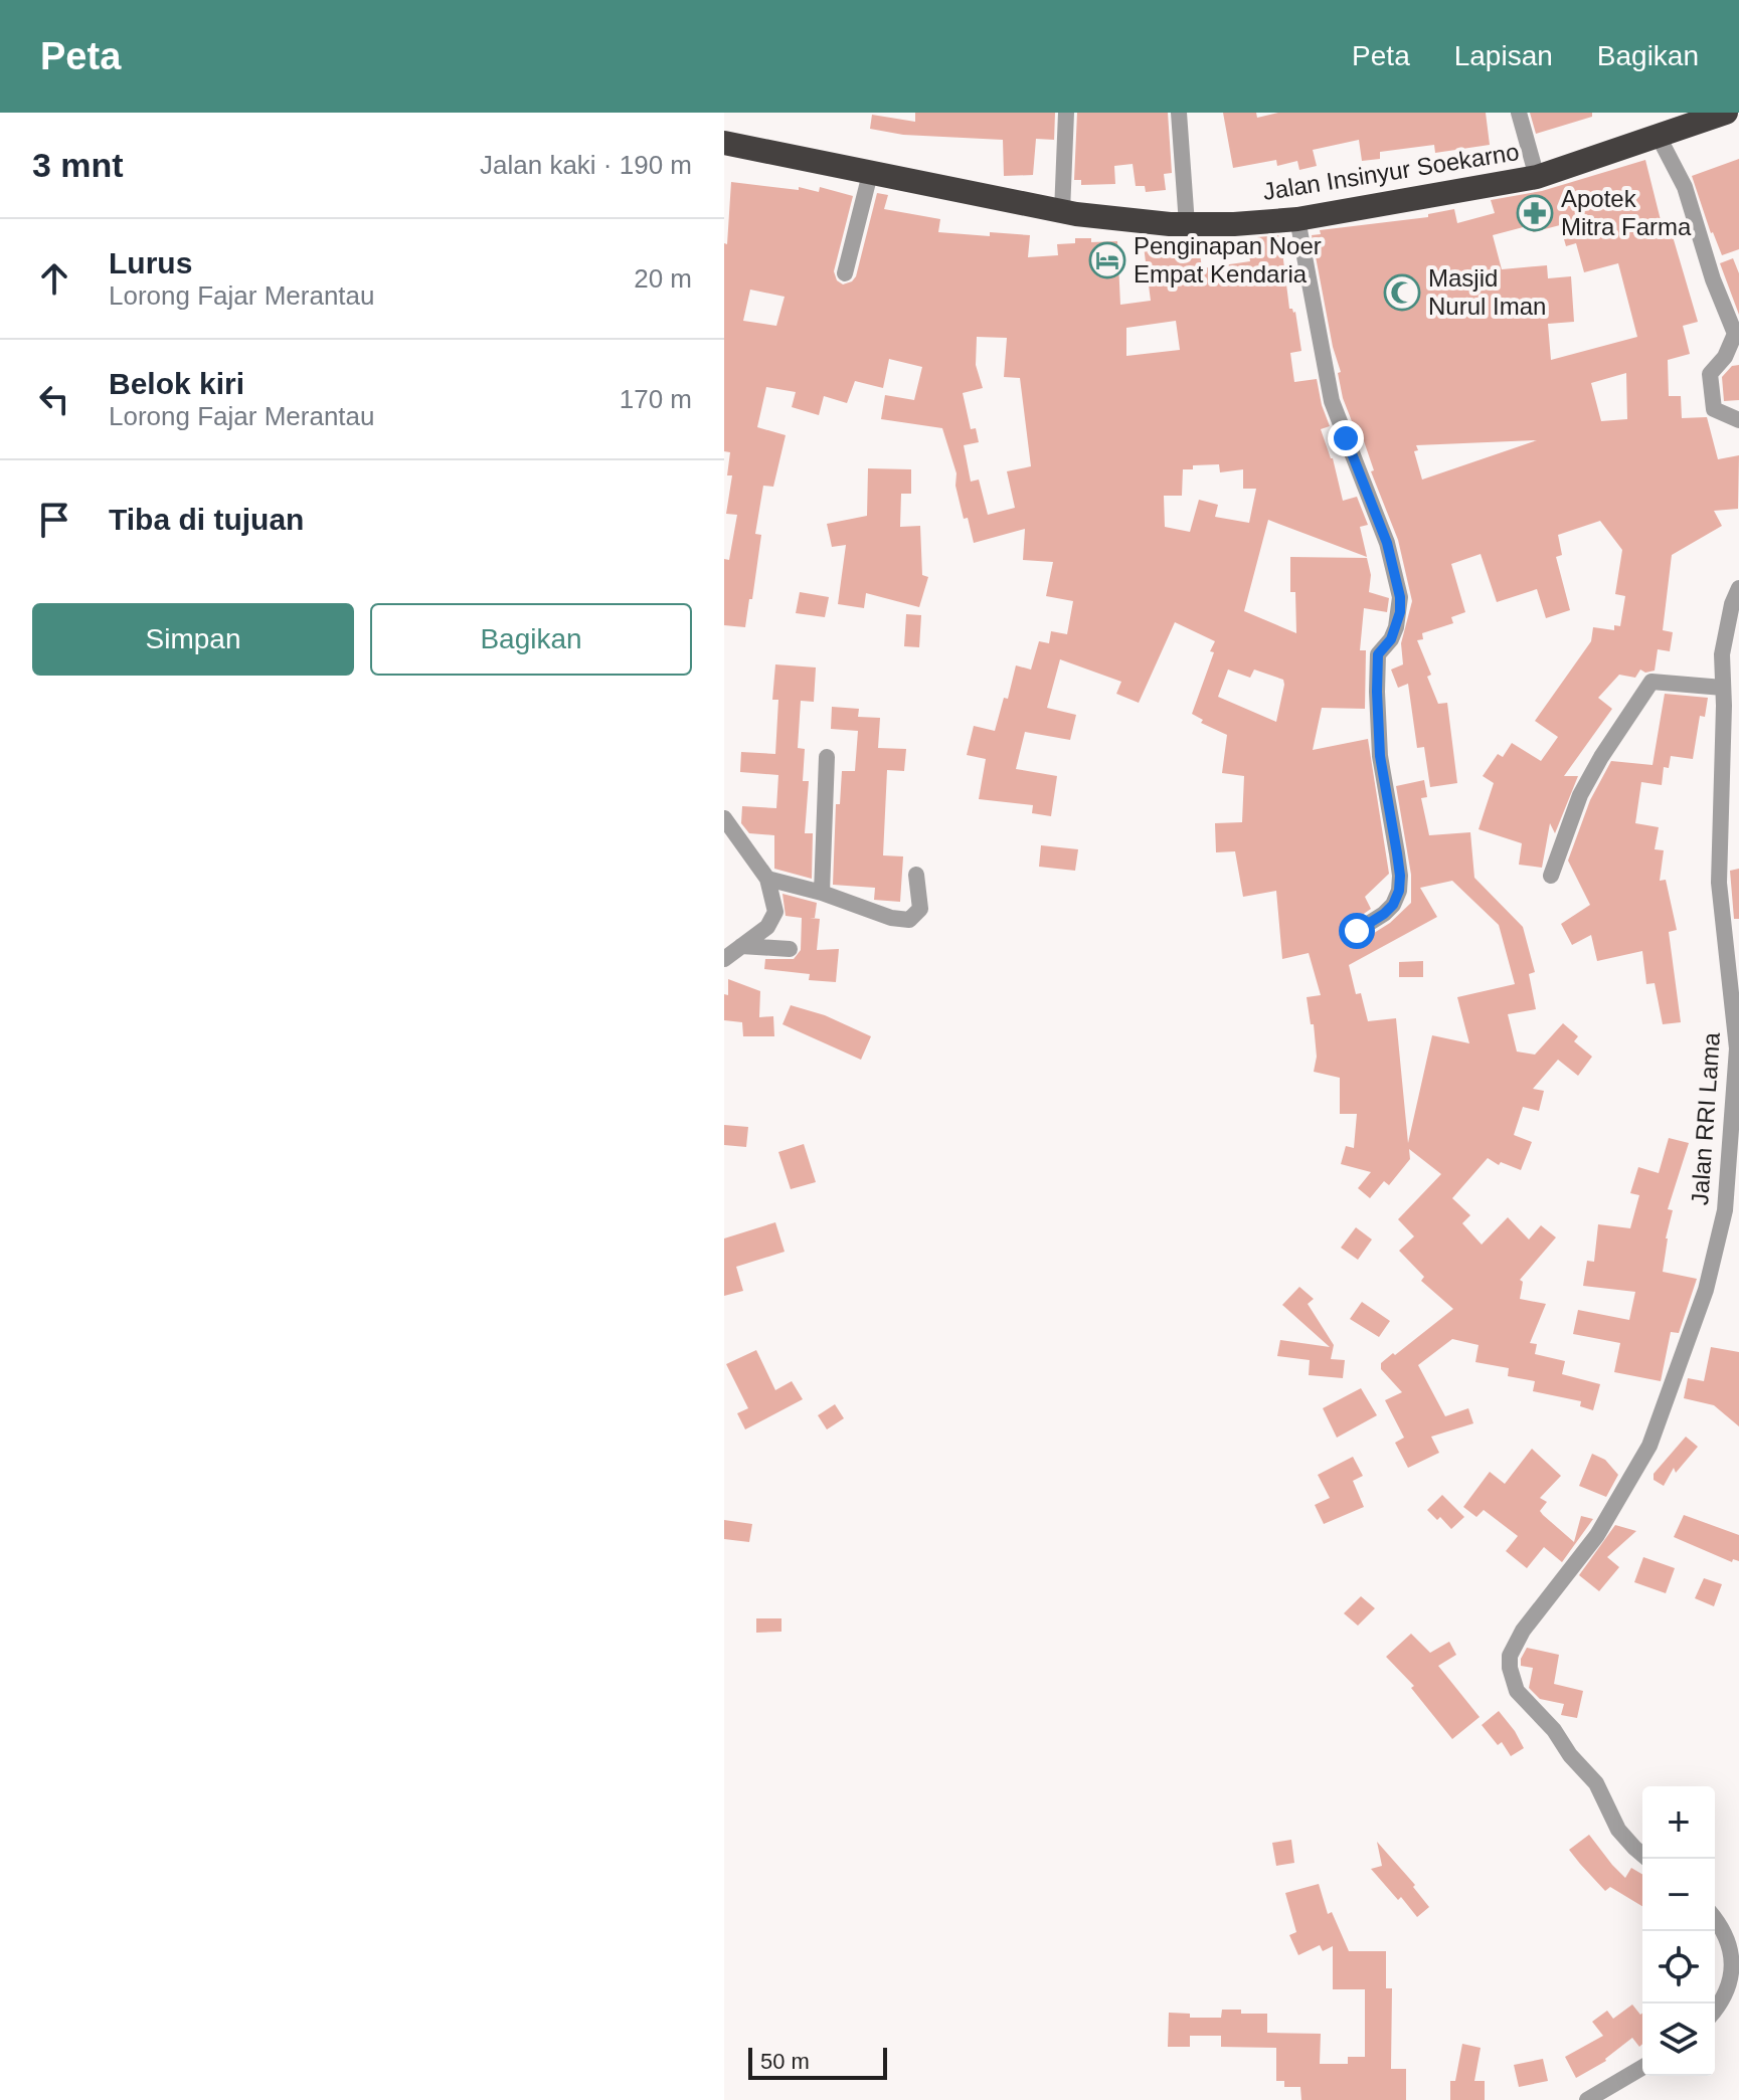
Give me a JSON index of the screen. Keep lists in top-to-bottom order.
{
  "streets": {
    "highway": ["Jalan Insinyur Soekarno"],
    "street": ["Jalan RRI Lama"]
  },
  "places": {
    "pharmacy": ["Apotek Mitra Farma"],
    "hotel": ["Penginapan Noer Empat Kendaria"],
    "mosque": ["Masjid Nurul Iman"]
  },
  "scale_bar": "50 m",
  "page": {
    "header": "Peta",
    "nav": ["Peta", "Lapisan", "Bagikan"],
    "heading": ["3 mnt", "Jalan kaki · 190 m"],
    "list": [
      ["Lurus", "Lorong Fajar Merantau", "20 m"],
      ["Belok kiri", "Lorong Fajar Merantau", "170 m"],
      "Tiba di tujuan"
    ],
    "buttons": ["Simpan", "Bagikan"],
    "map_buttons": ["+", "−"],
    "scale": "50 m"
  }
}
